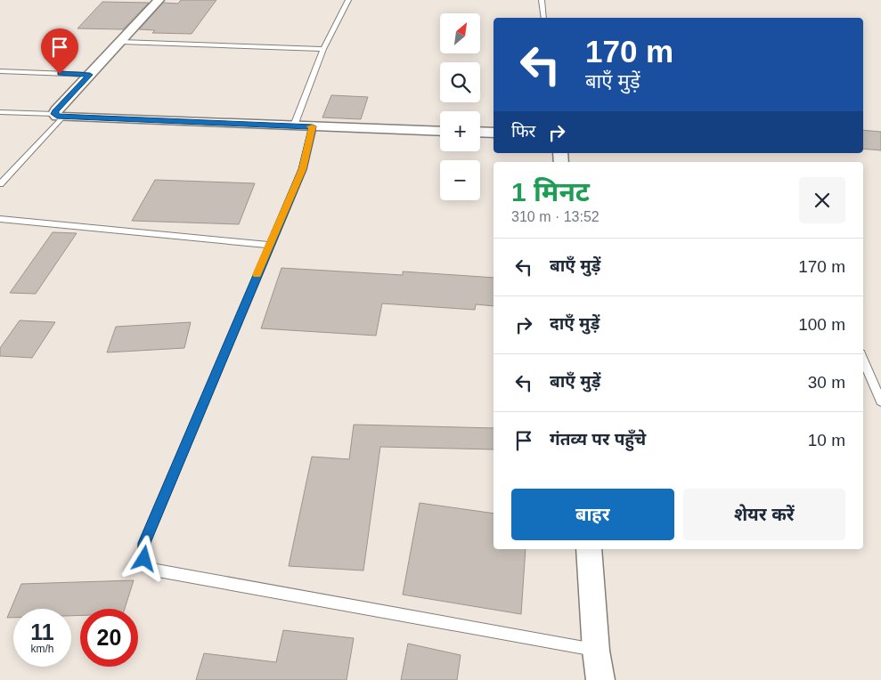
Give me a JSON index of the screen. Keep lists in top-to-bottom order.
{
  "north": "top right",
  "page": {
    "map_buttons": ["+", "−"],
    "turn": ["170 m", "बाएँ मुड़ें"],
    "then": "फिर",
    "heading": ["1 मिनट", "310 m · 13:52"],
    "list": [
      {
        "name": "बाएँ मुड़ें",
        "value": "170 m"
      },
      {
        "name": "दाएँ मुड़ें",
        "value": "100 m"
      },
      {
        "name": "बाएँ मुड़ें",
        "value": "30 m"
      },
      {
        "name": "गंतव्य पर पहुँचे",
        "value": "10 m"
      }
    ],
    "buttons": ["बाहर", "शेयर करें"],
    "speed": "11 km/h",
    "limit": "20"
  }
}
